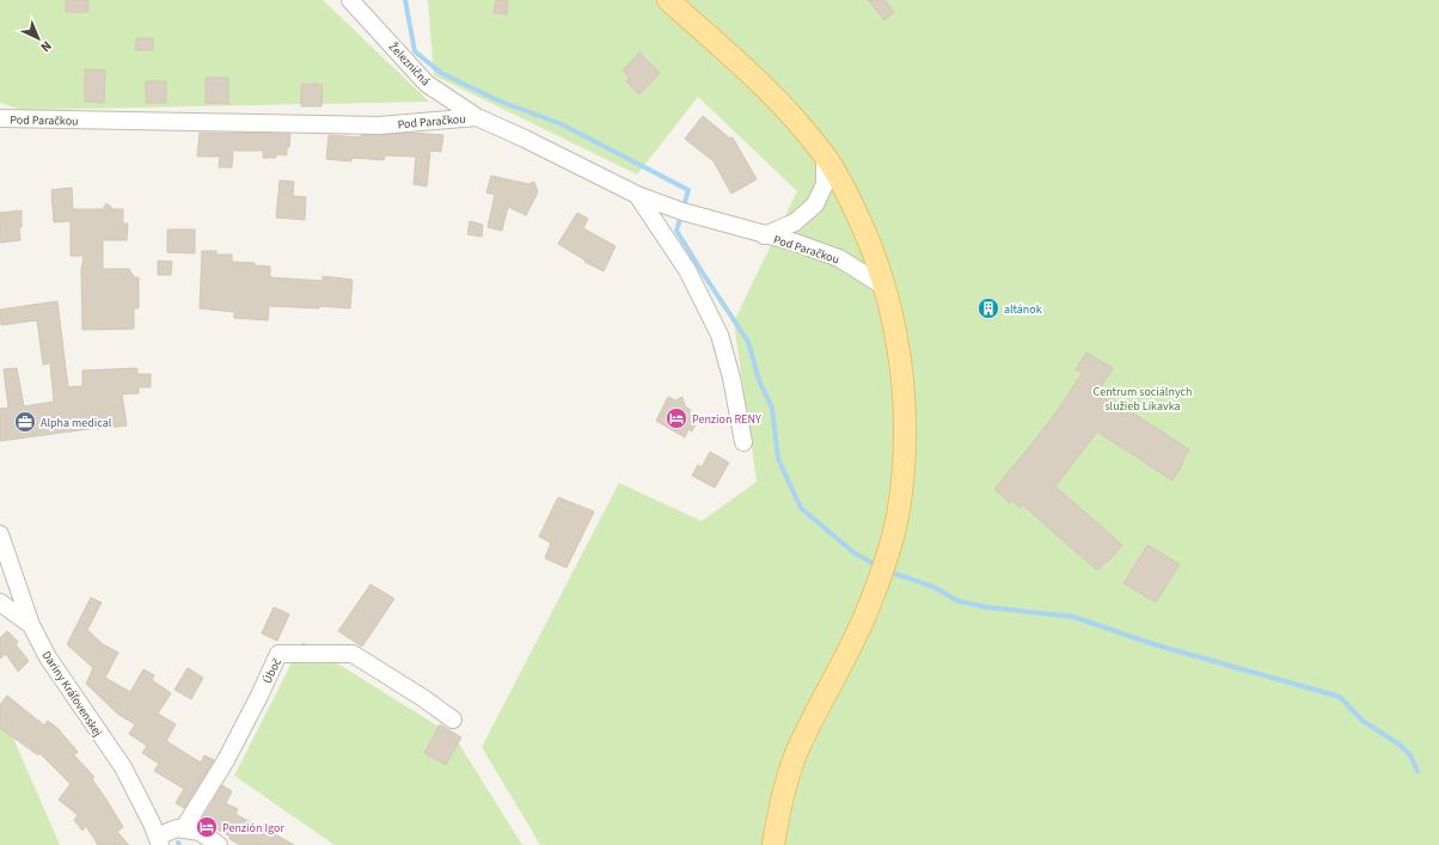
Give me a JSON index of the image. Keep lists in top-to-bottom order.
{
  "streets": {
    "street": [
      "Železničná",
      "Pod Paračkou",
      "Úboč",
      "Dariny Kráľovenskej"
    ]
  },
  "crossings": [
    ["Železničná", "Pod Paračkou"]
  ],
  "parks": ["Centrum sociálnych služieb Likavka"],
  "places": {
    "building": ["altánok"],
    "hotel": ["Penzion RENY", "Penzión Igor"],
    "office": ["Alpha medical"]
  },
  "north": "bottom right"
}
